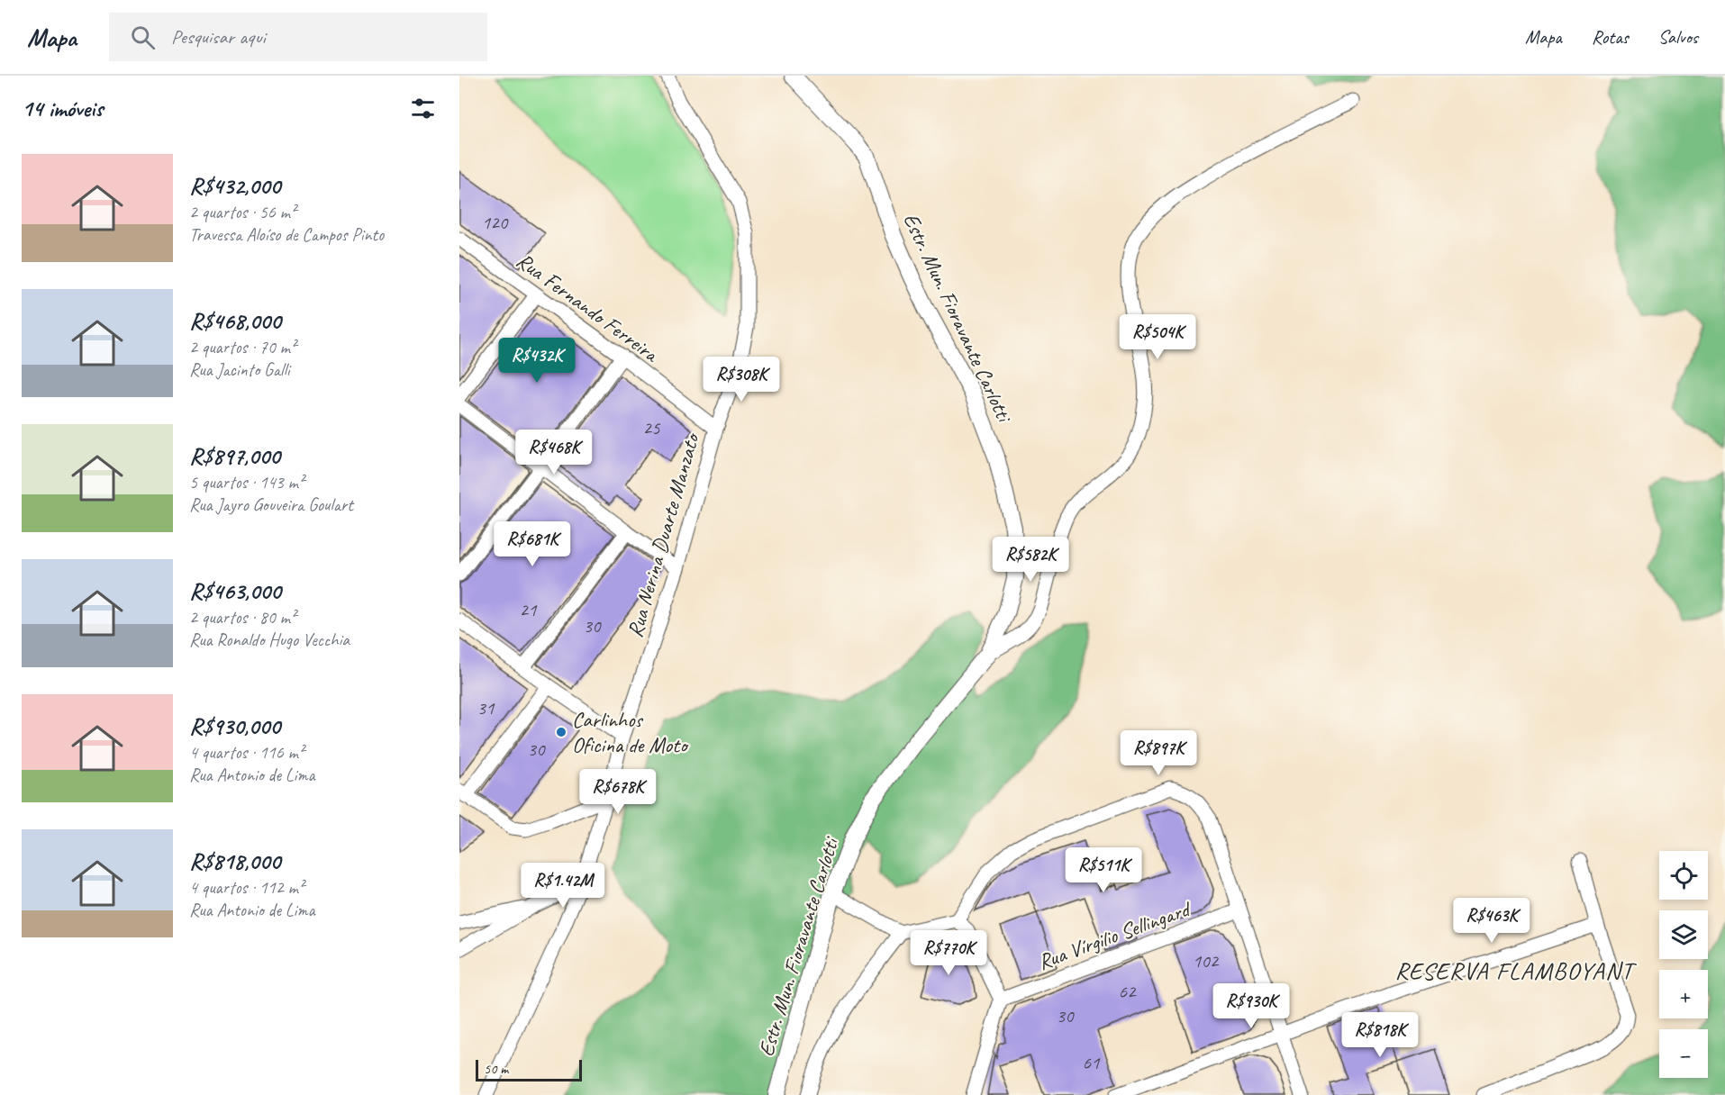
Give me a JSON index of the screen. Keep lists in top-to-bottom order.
{
  "streets": {
    "street": [
      "Rua Fernando Ferreira",
      "Estr. Mun. Fioravante Carlotti",
      "Rua Nerina Duarte Manzato",
      "Rua Vírgilio Sellingard"
    ]
  },
  "crossings": [
    ["Rua Fernando Ferreira", "Rua Nerina Duarte Manzato"]
  ],
  "districts": ["RESERVA FLAMBOYANT"],
  "places": ["Carlinhos Oficina de Moto"],
  "house_numbers": [
    "120",
    "25",
    "21",
    "30",
    "31",
    "30",
    "102",
    "62",
    "30",
    "61"
  ],
  "scale_bar": "50 m",
  "page": {
    "header": "Mapa",
    "search": "Pesquisar aqui",
    "nav": ["Mapa", "Rotas", "Salvos"],
    "heading": "14 imóveis",
    "list": [
      {
        "name": "R$432,000",
        "note": "2 quartos · 56 m² · Travessa Aloíso de Campos Pinto"
      },
      {
        "name": "R$468,000",
        "note": "2 quartos · 70 m² · Rua Jacinto Galli"
      },
      {
        "name": "R$897,000",
        "note": "5 quartos · 143 m² · Rua Jayro Gouveira Goulart"
      },
      {
        "name": "R$463,000",
        "note": "2 quartos · 80 m² · Rua Ronaldo Hugo Vecchia"
      },
      {
        "name": "R$930,000",
        "note": "4 quartos · 116 m² · Rua Antonio de Lima"
      },
      {
        "name": "R$818,000",
        "note": "4 quartos · 112 m² · Rua Antonio de Lima"
      }
    ],
    "price": [
      "R$504K",
      "R$432K",
      "R$308K",
      "R$468K",
      "R$681K",
      "R$582K",
      "R$897K",
      "R$678K",
      "R$511K",
      "R$1.42M",
      "R$463K",
      "R$770K",
      "R$930K",
      "R$818K"
    ],
    "map_buttons": ["+", "−"],
    "scale": "50 m"
  }
}
